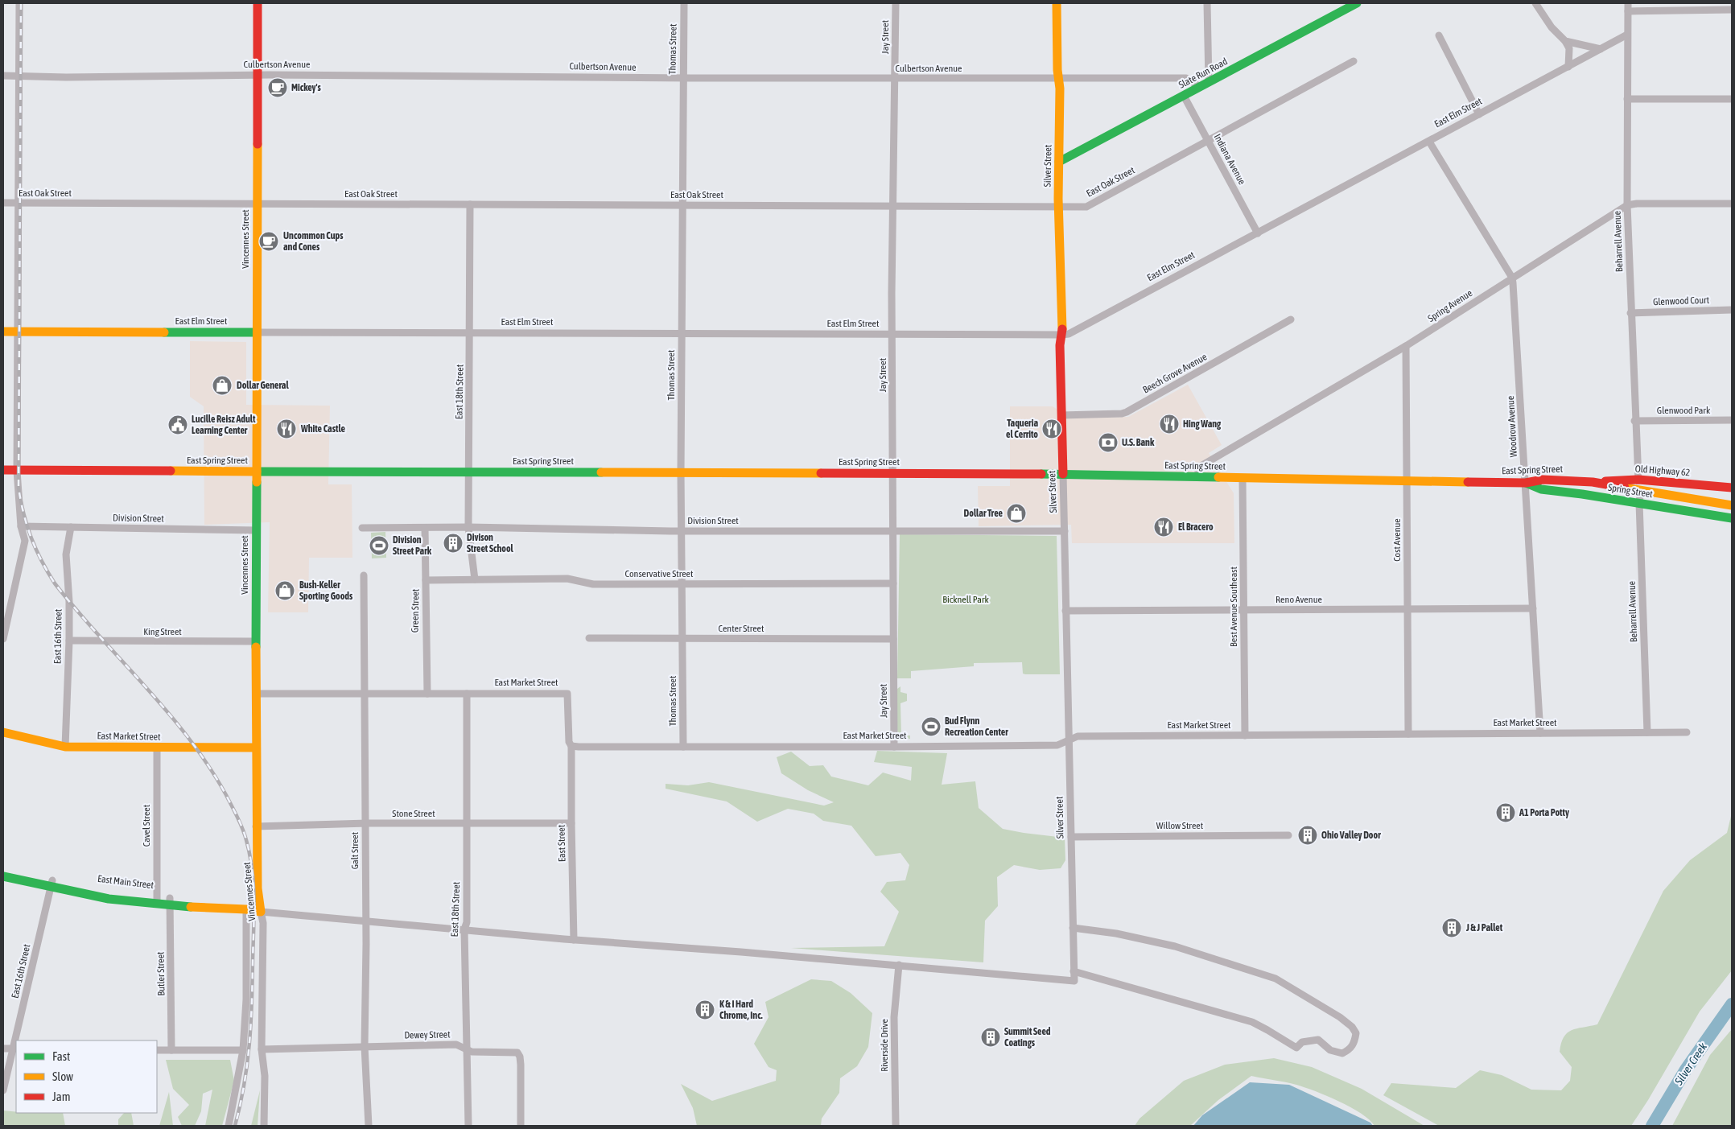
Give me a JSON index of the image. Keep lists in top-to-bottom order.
{
  "streets": {
    "main road": [
      "Slate Run Road",
      "East Elm Street",
      "Silver Street",
      "Vincennes Street",
      "East Spring Street",
      "Old Highway 62",
      "Spring Street",
      "East Market Street",
      "East Main Street"
    ],
    "street": [
      "Jay Street",
      "Thomas Street",
      "Culbertson Avenue",
      "Indiana Avenue",
      "East Oak Street",
      "Beharrell Avenue",
      "Glenwood Court",
      "Spring Avenue",
      "Beech Grove Avenue",
      "East 18th Street",
      "Glenwood Park",
      "Woodrow Avenue",
      "Division Street",
      "Cost Avenue",
      "Conservative Street",
      "Reno Avenue",
      "Best Avenue Southeast",
      "Green Street",
      "Center Street",
      "King Street",
      "East 16th Street",
      "Stone Street",
      "Cavel Street",
      "Willow Street",
      "East Street",
      "Galt Street",
      "Butler Street",
      "Dewey Street",
      "Riverside Drive"
    ]
  },
  "crossings": [
    ["Jay Street", "Culbertson Avenue"],
    ["Jay Street", "East Elm Street"],
    ["Jay Street", "East Oak Street"],
    ["Jay Street", "East Spring Street"],
    ["Jay Street", "Division Street"],
    ["Jay Street", "Conservative Street"],
    ["Jay Street", "Center Street"],
    ["Jay Street", "East Market Street"],
    ["Thomas Street", "Culbertson Avenue"],
    ["Thomas Street", "East Elm Street"],
    ["Thomas Street", "East Oak Street"],
    ["Thomas Street", "East Spring Street"],
    ["Thomas Street", "Division Street"],
    ["Thomas Street", "Conservative Street"],
    ["Thomas Street", "Center Street"],
    ["Thomas Street", "East Market Street"],
    ["Culbertson Avenue", "Slate Run Road"],
    ["Culbertson Avenue", "Silver Street"],
    ["Culbertson Avenue", "Vincennes Street"],
    ["Slate Run Road", "Indiana Avenue"],
    ["Slate Run Road", "Silver Street"],
    ["East Elm Street", "Indiana Avenue"],
    ["East Elm Street", "Silver Street"],
    ["East Elm Street", "Vincennes Street"],
    ["East Elm Street", "Beharrell Avenue"],
    ["East Elm Street", "East 18th Street"],
    ["East Elm Street", "Woodrow Avenue"],
    ["Indiana Avenue", "East Oak Street"],
    ["Silver Street", "East Oak Street"],
    ["Silver Street", "Beech Grove Avenue"],
    ["Silver Street", "East Spring Street"],
    ["Silver Street", "Division Street"],
    ["Silver Street", "Reno Avenue"],
    ["Silver Street", "East Market Street"],
    ["Silver Street", "Willow Street"],
    ["Silver Street", "Riverside Drive"],
    ["East Oak Street", "Vincennes Street"],
    ["East Oak Street", "East 18th Street"],
    ["Vincennes Street", "East Spring Street"],
    ["Vincennes Street", "Division Street"],
    ["Vincennes Street", "King Street"],
    ["Vincennes Street", "East Market Street"],
    ["Vincennes Street", "Stone Street"],
    ["Vincennes Street", "East Main Street"],
    ["Vincennes Street", "Dewey Street"],
    ["Beharrell Avenue", "Glenwood Court"],
    ["Beharrell Avenue", "Spring Avenue"],
    ["Beharrell Avenue", "Glenwood Park"],
    ["Beharrell Avenue", "East Spring Street"],
    ["Beharrell Avenue", "Old Highway 62"],
    ["Beharrell Avenue", "Spring Street"],
    ["Beharrell Avenue", "East Market Street"],
    ["Spring Avenue", "Woodrow Avenue"],
    ["Spring Avenue", "East Spring Street"],
    ["Spring Avenue", "Cost Avenue"],
    ["East 18th Street", "East Spring Street"],
    ["East 18th Street", "Division Street"],
    ["East 18th Street", "Conservative Street"],
    ["East 18th Street", "East Market Street"],
    ["East 18th Street", "Stone Street"],
    ["East 18th Street", "Dewey Street"],
    ["Woodrow Avenue", "East Spring Street"],
    ["Woodrow Avenue", "Spring Street"],
    ["Woodrow Avenue", "Reno Avenue"],
    ["Woodrow Avenue", "East Market Street"],
    ["East Spring Street", "Old Highway 62"],
    ["East Spring Street", "Spring Street"],
    ["East Spring Street", "Cost Avenue"],
    ["East Spring Street", "Best Avenue Southeast"],
    ["Division Street", "Green Street"],
    ["Division Street", "East 16th Street"],
    ["Cost Avenue", "Reno Avenue"],
    ["Cost Avenue", "East Market Street"],
    ["Conservative Street", "Green Street"],
    ["Reno Avenue", "Best Avenue Southeast"],
    ["Best Avenue Southeast", "East Market Street"],
    ["Green Street", "East Market Street"],
    ["King Street", "East 16th Street"],
    ["East 16th Street", "East Market Street"],
    ["East 16th Street", "East Main Street"],
    ["East Market Street", "Cavel Street"],
    ["East Market Street", "East Street"],
    ["East Market Street", "Galt Street"],
    ["Stone Street", "East Street"],
    ["Stone Street", "Galt Street"],
    ["Cavel Street", "East Main Street"],
    ["Galt Street", "Dewey Street"],
    ["East Main Street", "Butler Street"]
  ],
  "water": ["Silver Creek"],
  "parks": ["Bicknell Park"],
  "places": {
    "cafe": ["Mickey's", "Uncommon Cups and Cones"],
    "shop": ["Dollar General", "Dollar Tree", "Bush-Keller Sporting Goods"],
    "restaurant": [
      "Hing Wang",
      "White Castle",
      "Taqueria el Cerrito",
      "El Bracero"
    ],
    "public building": ["Lucille Reisz Adult Learning Center"],
    "bank": ["U.S. Bank"],
    "building": [
      "Divison Street School",
      "A1 Porta Potty",
      "Ohio Valley Door",
      "J & J Pallet",
      "K & I Hard Chrome, Inc.",
      "Summit Seed Coatings"
    ],
    "sports": ["Division Street Park", "Bud Flynn Recreation Center"]
  },
  "legend": ["Fast", "Slow", "Jam"]
}
